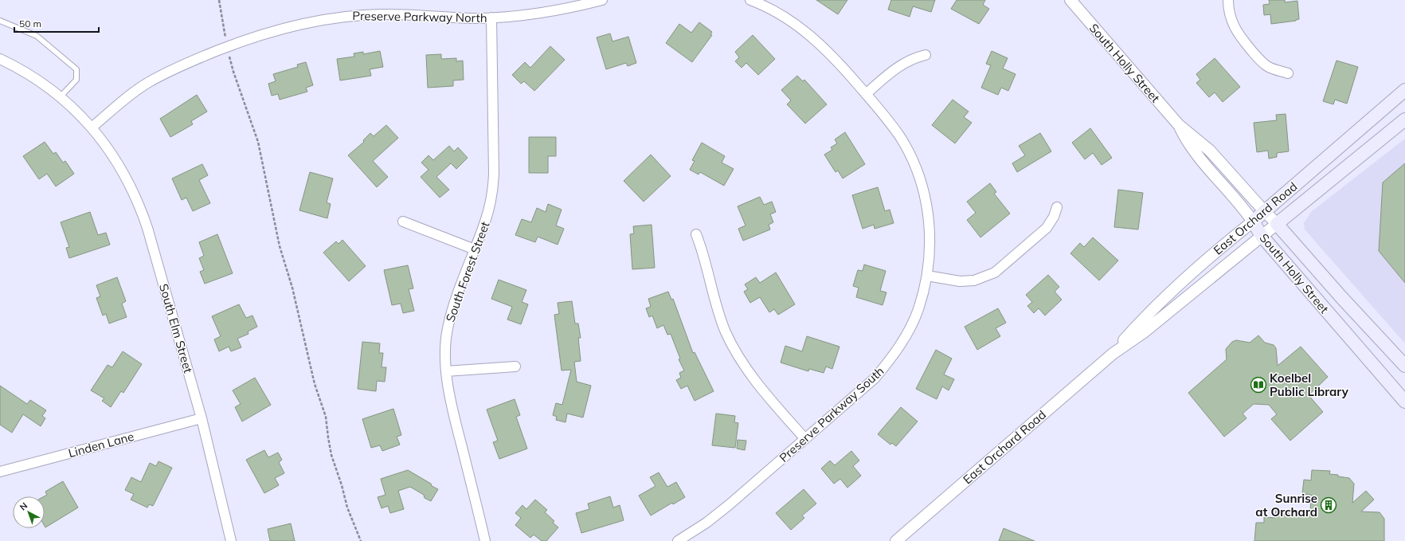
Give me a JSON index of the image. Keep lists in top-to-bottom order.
{
  "streets": {
    "main road": ["South Holly Street", "East Orchard Road"],
    "street": [
      "Preserve Parkway North",
      "South Forest Street",
      "South Elm Street",
      "Preserve Parkway South",
      "Linden Lane"
    ]
  },
  "crossings": [
    ["Preserve Parkway North", "South Forest Street"],
    ["Preserve Parkway North", "South Elm Street"],
    ["South Holly Street", "East Orchard Road"],
    ["South Elm Street", "Linden Lane"]
  ],
  "places": {
    "library": ["Koelbel Public Library"],
    "building": ["Sunrise at Orchard"]
  },
  "scale_bar": "50 m",
  "north": "top left"
}
